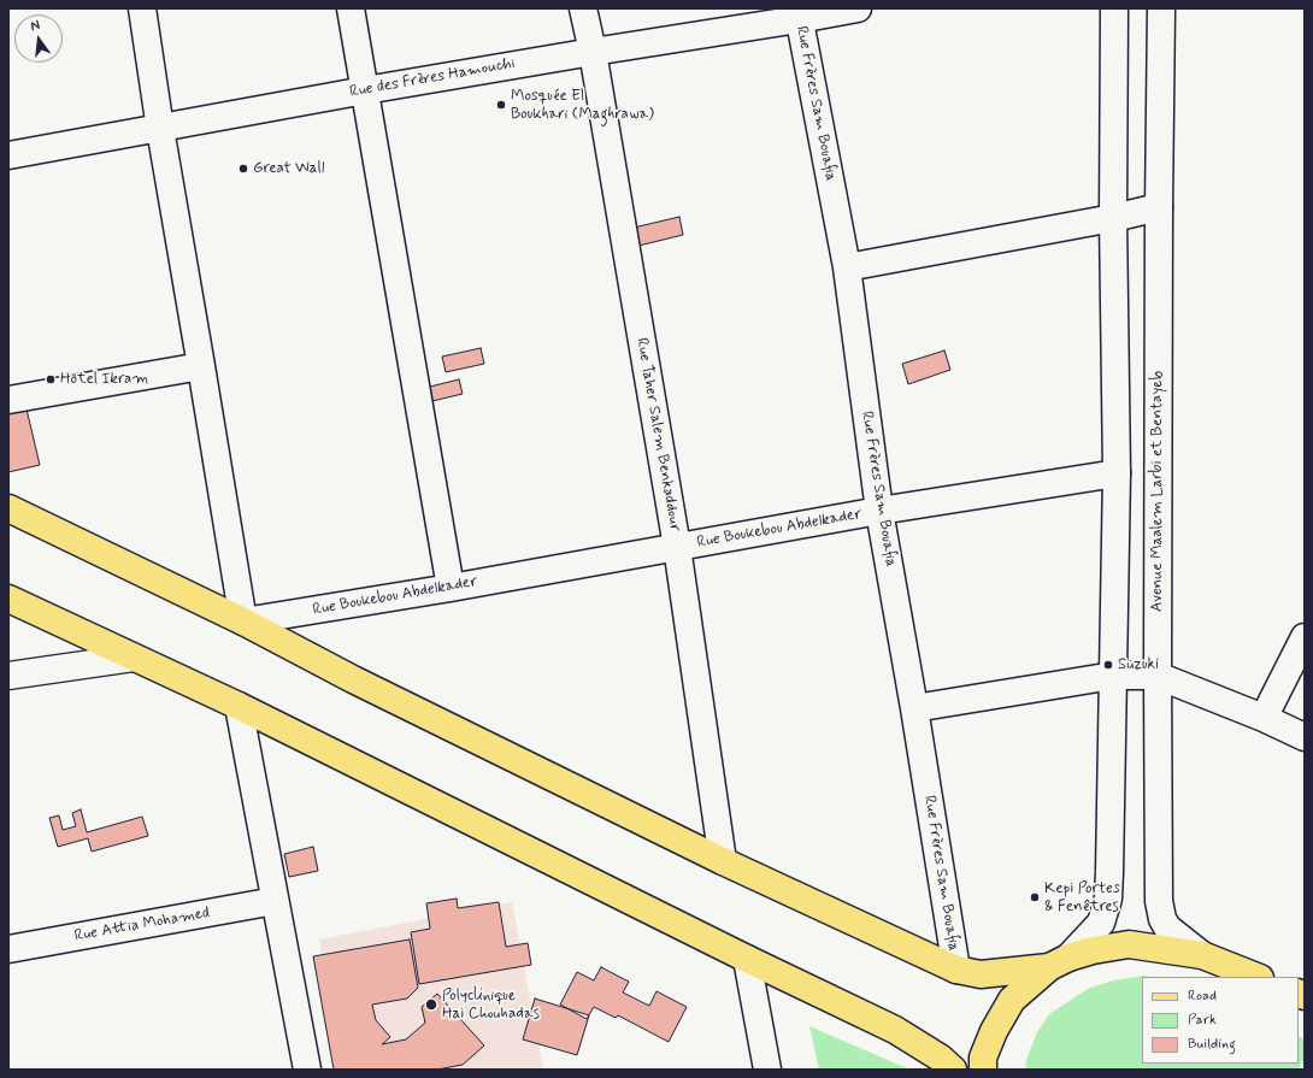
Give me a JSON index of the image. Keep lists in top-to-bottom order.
{
  "streets": {
    "street": [
      "Rue des Frères Hamouchi",
      "Rue Frères Sam Bouafia",
      "Rue Taher Salem Benkaddour",
      "Avenue Maalem Larbi et Bentayeb",
      "Rue Boukebou Abdelkader",
      "Rue Attia Mohamed"
    ]
  },
  "crossings": [
    ["Rue des Frères Hamouchi", "Rue Frères Sam Bouafia"],
    ["Rue des Frères Hamouchi", "Rue Taher Salem Benkaddour"],
    ["Rue Frères Sam Bouafia", "Rue Boukebou Abdelkader"],
    ["Rue Taher Salem Benkaddour", "Rue Boukebou Abdelkader"]
  ],
  "places": [
    "Mosquée El Boukhari (Maghrawa)",
    "Great Wall",
    "Hôtel Ikram",
    "Suzuki",
    "Kepi Portes & Fenêtres",
    "Polyclinique Hai Chouhadas"
  ],
  "legend": ["Road", "Park", "Building"],
  "north": "top"
}
